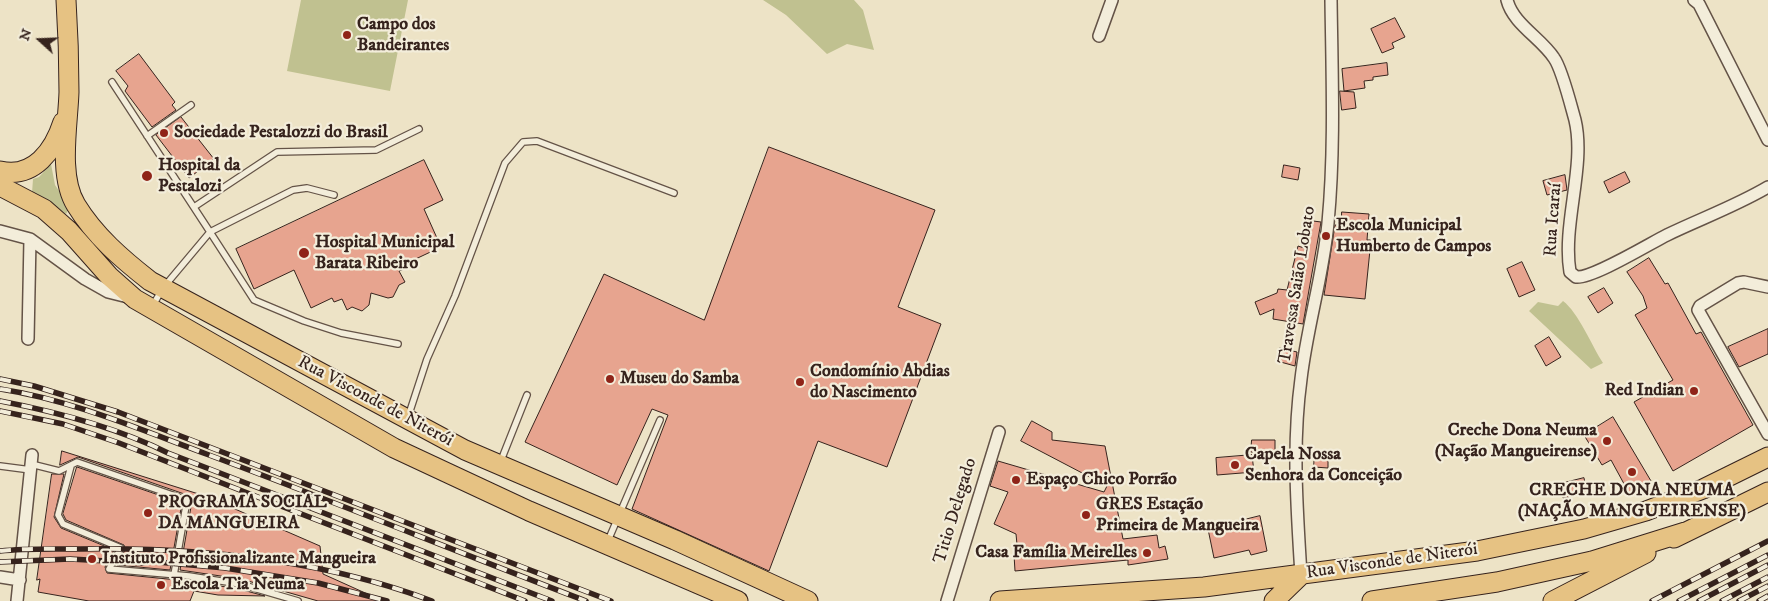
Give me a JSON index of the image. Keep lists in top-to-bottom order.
{
  "streets": {
    "main road": ["Rua Visconde de Niterói"],
    "street": ["Rua Icaraí", "Travessa Saião Lobato", "Titio Delegado"]
  },
  "crossings": [
    ["Travessa Saião Lobato", "Rua Visconde de Niterói"]
  ],
  "places": [
    "Campo dos Bandeirantes",
    "Sociedade Pestalozzi do Brasil",
    "Hospital da Pestalozi",
    "Escola Municipal Humberto de Campos",
    "Hospital Municipal Barata Ribeiro",
    "Museu do Samba",
    "Condomínio Abdias do Nascimento",
    "Red Indian",
    "Creche Dona Neuma (Nação Mangueirense)",
    "Capela Nossa Senhora da Conceição",
    "CRECHE DONA NEUMA (NAÇÃO MANGUEIRENSE)",
    "Espaço Chico Porrão",
    "PROGRAMA SOCIAL DA MANGUEIRA",
    "GRES Estação Primeira de Mangueira",
    "Casa Família Meirelles",
    "Instituto Profissionalizante Mangueira",
    "Escola Tia Neuma"
  ],
  "north": "left"
}
